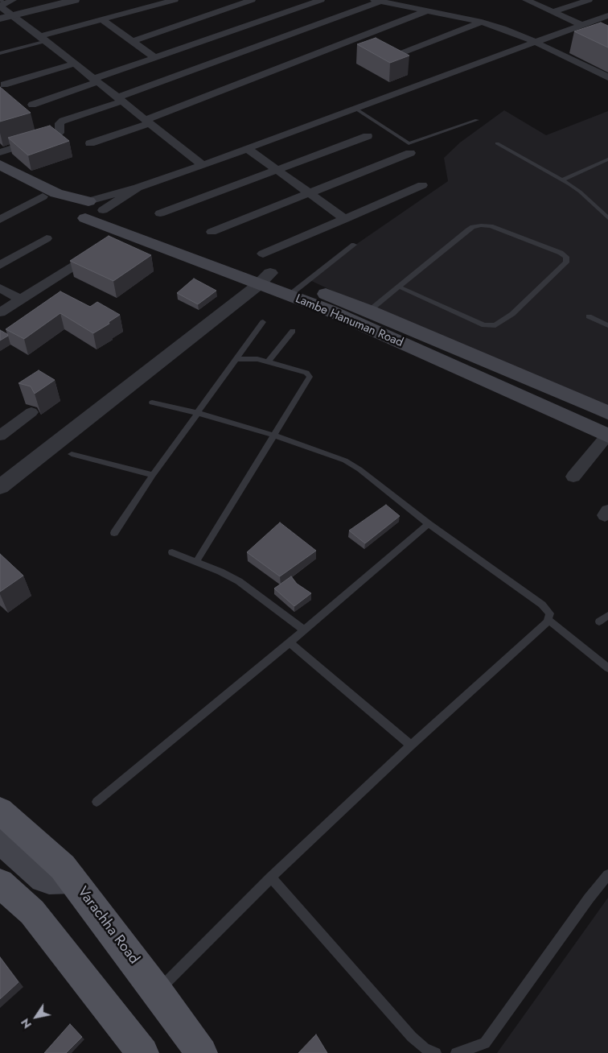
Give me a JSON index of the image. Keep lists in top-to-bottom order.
{
  "streets": {
    "main road": ["Lambe Hanuman Road", "Varachha Road"]
  },
  "north": "bottom left"
}
